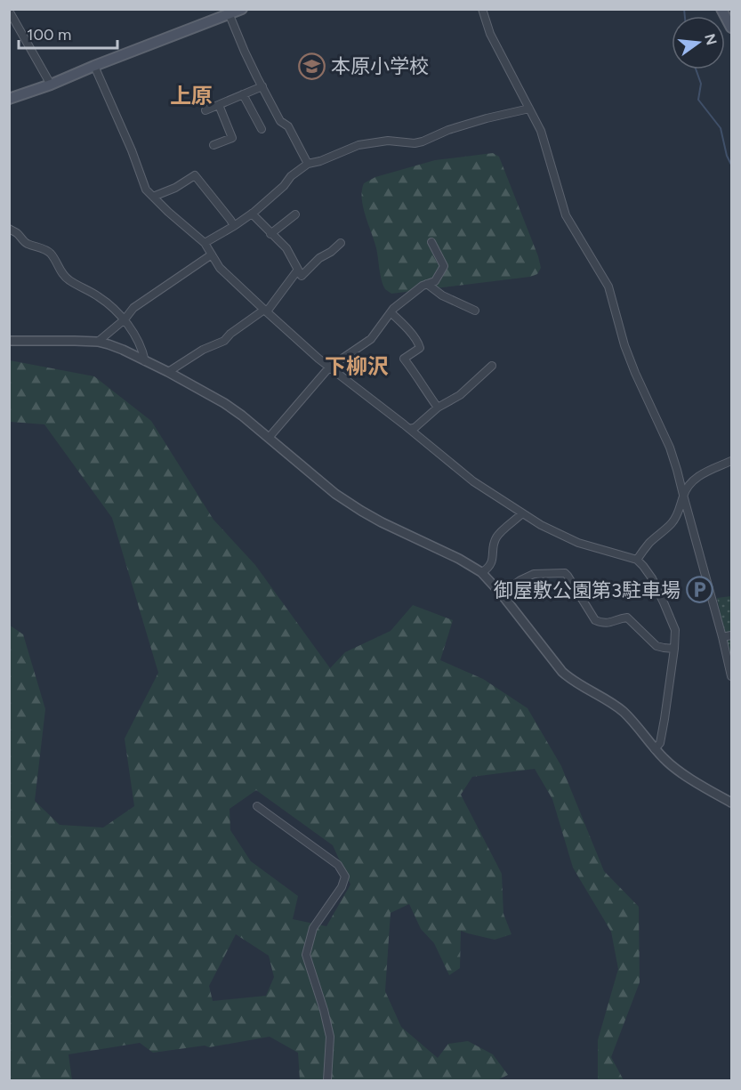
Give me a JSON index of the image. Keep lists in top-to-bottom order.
{
  "districts": ["上原", "下柳沢"],
  "places": {
    "school or university": ["本原小学校"],
    "parking": ["御屋敷公園第3駐車場"]
  },
  "scale_bar": "100 m",
  "north": "right"
}
